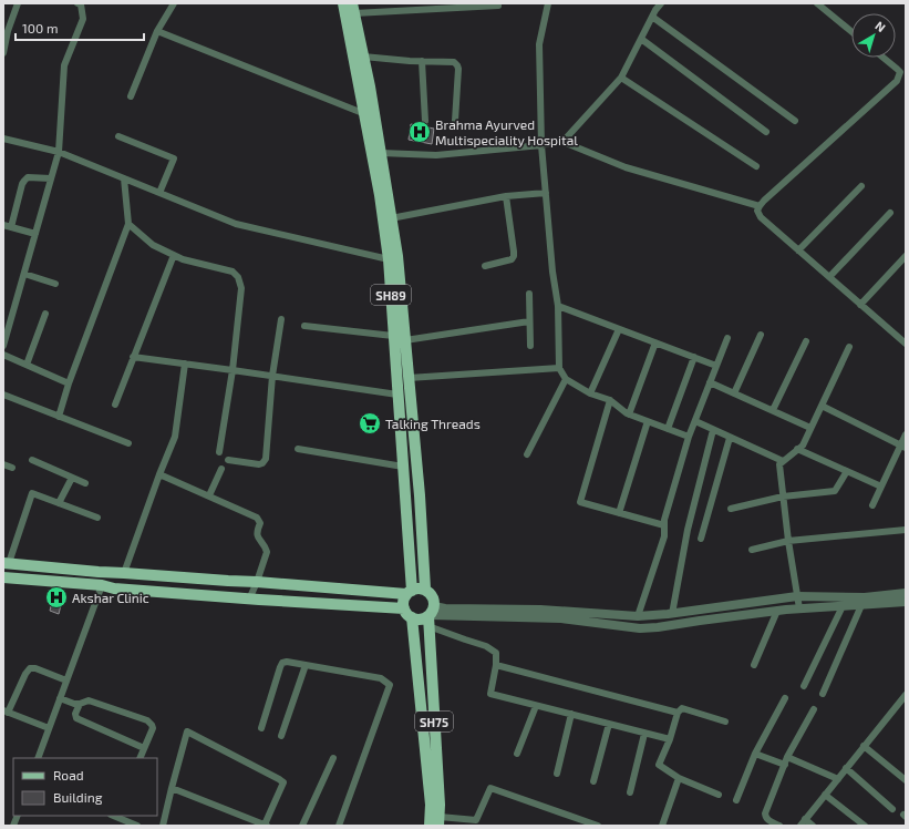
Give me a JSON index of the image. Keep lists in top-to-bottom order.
{
  "streets": {
    "main road": ["SH89", "SH75"]
  },
  "crossings": [
    ["SH89", "SH75"]
  ],
  "places": {
    "hospital": ["Brahma Ayurved Multispeciality Hospital", "Akshar Clinic"],
    "supermarket": ["Talking Threads"]
  },
  "legend": ["Road", "Building"],
  "scale_bar": "100 m",
  "north": "top right"
}
